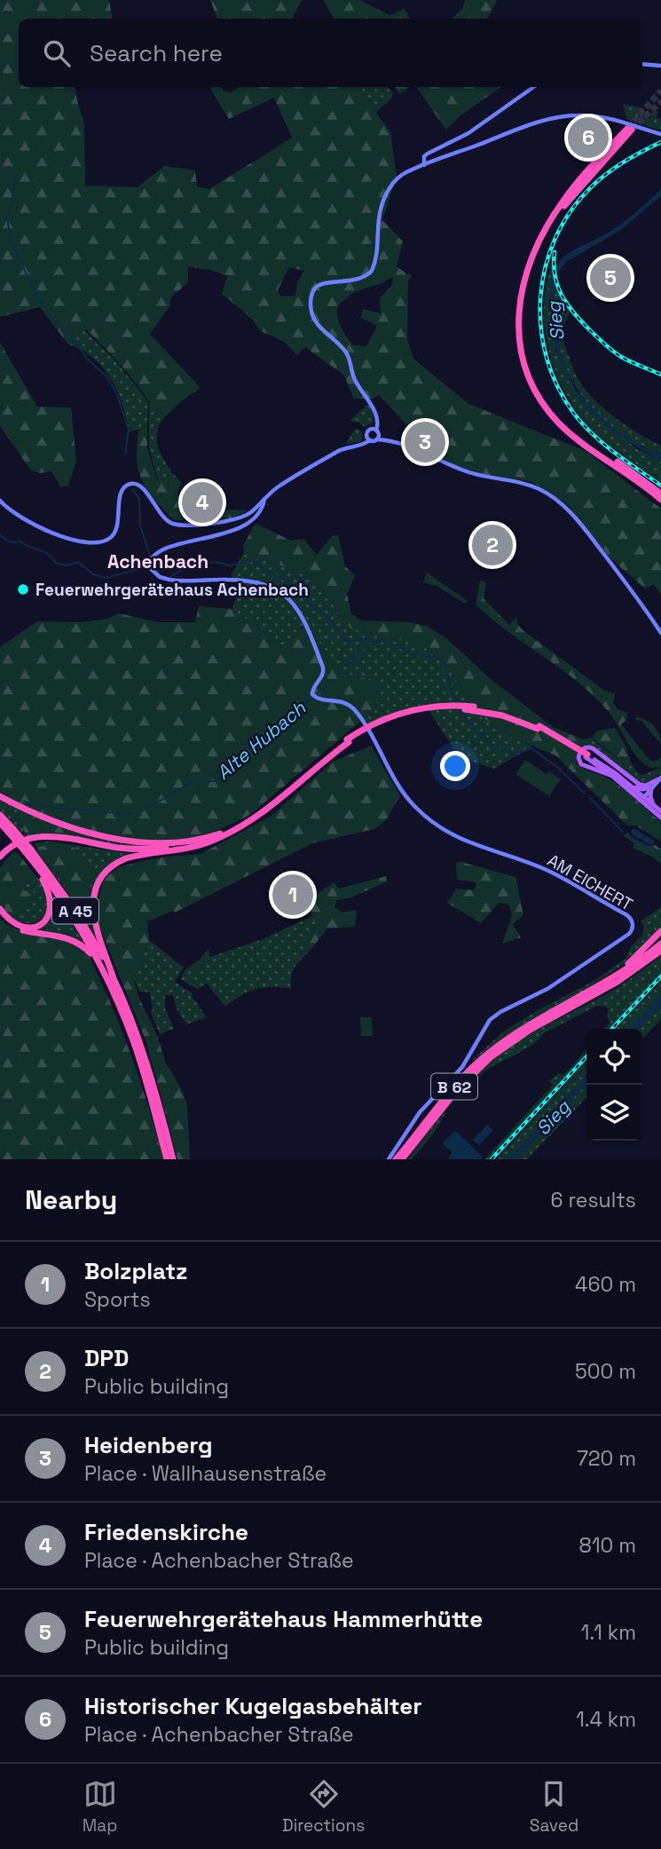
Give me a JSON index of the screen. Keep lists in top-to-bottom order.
{
  "streets": {
    "highway": ["A 45", "B 62"],
    "street": ["AM EICHERT"]
  },
  "crossings": [
    ["AM EICHERT", "B 62"]
  ],
  "districts": ["Achenbach"],
  "water": ["Sieg", "Alte Hubach"],
  "places": ["Feuerwehrgerätehaus Achenbach"],
  "page": {
    "search": "Search here",
    "pins": [
      "6",
      "5",
      "3",
      "4",
      "2",
      "1"
    ],
    "heading": ["Nearby", "6 results"],
    "list": [
      {
        "mark": "1",
        "name": "Bolzplatz",
        "note": "Sports",
        "value": "460 m"
      },
      {
        "mark": "2",
        "name": "DPD",
        "note": "Public building",
        "value": "500 m"
      },
      {
        "mark": "3",
        "name": "Heidenberg",
        "note": "Place · Wallhausenstraße",
        "value": "720 m"
      },
      {
        "mark": "4",
        "name": "Friedenskirche",
        "note": "Place · Achenbacher Straße",
        "value": "810 m"
      },
      {
        "mark": "5",
        "name": "Feuerwehrgerätehaus Hammerhütte",
        "note": "Public building",
        "value": "1.1 km"
      },
      {
        "mark": "6",
        "name": "Historischer Kugelgasbehälter",
        "note": "Place · Achenbacher Straße",
        "value": "1.4 km"
      }
    ],
    "nav": ["Map", "Directions", "Saved"]
  }
}
